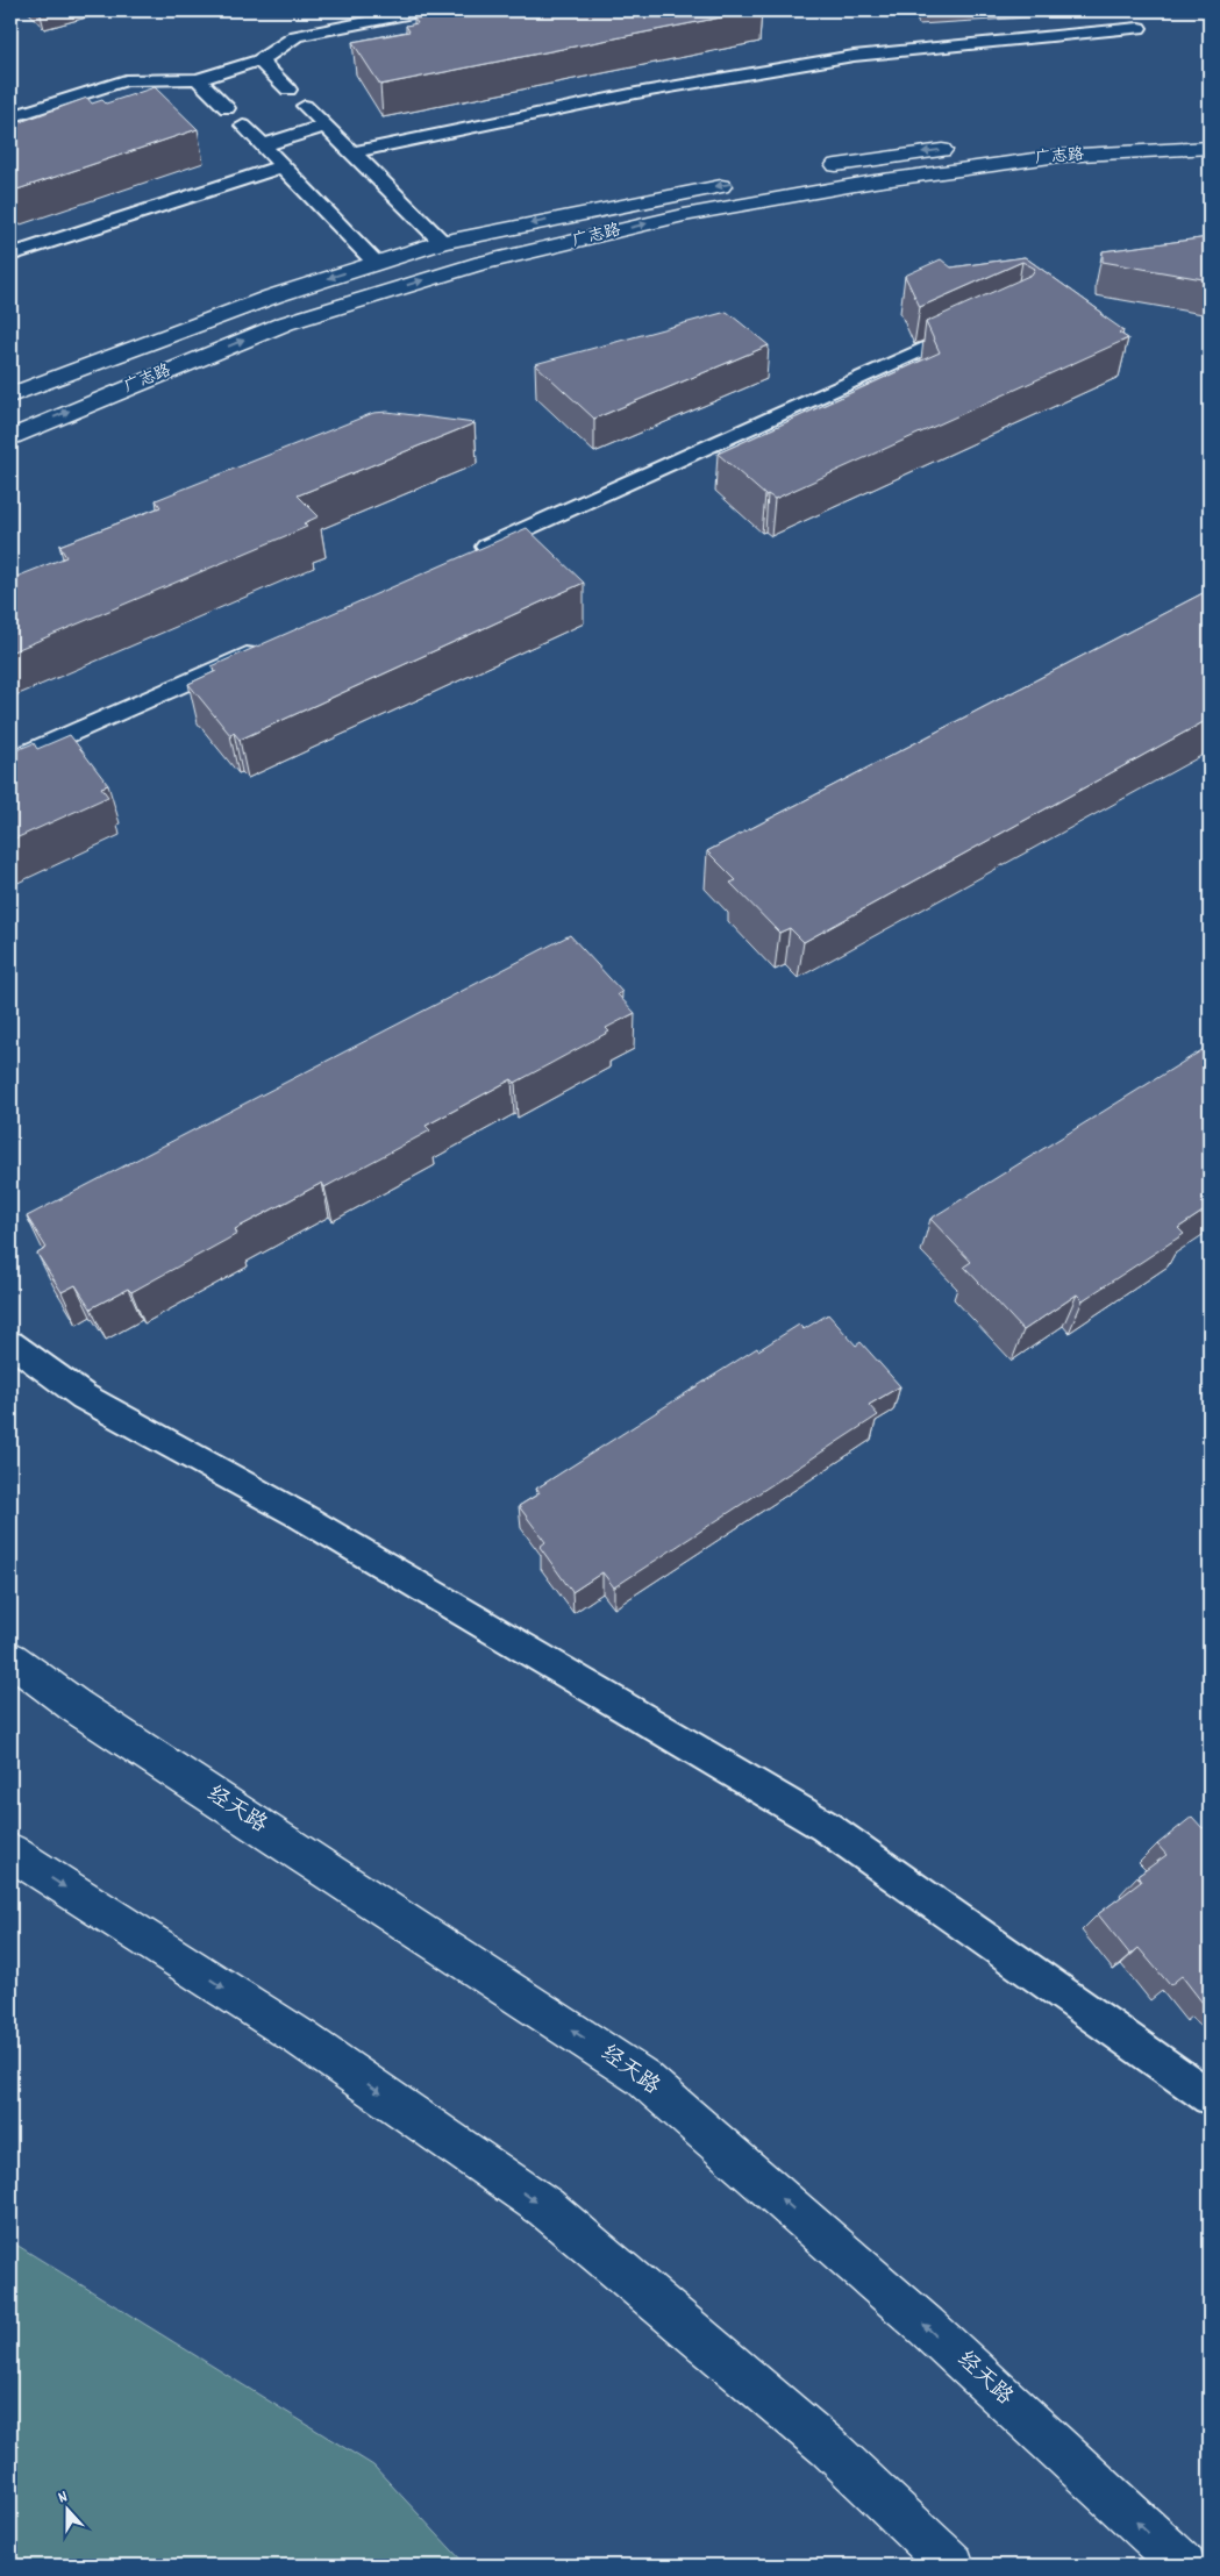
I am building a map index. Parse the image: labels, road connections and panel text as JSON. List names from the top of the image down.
{
  "streets": {
    "street": ["广志路", "经天路"]
  },
  "north": "top"
}
